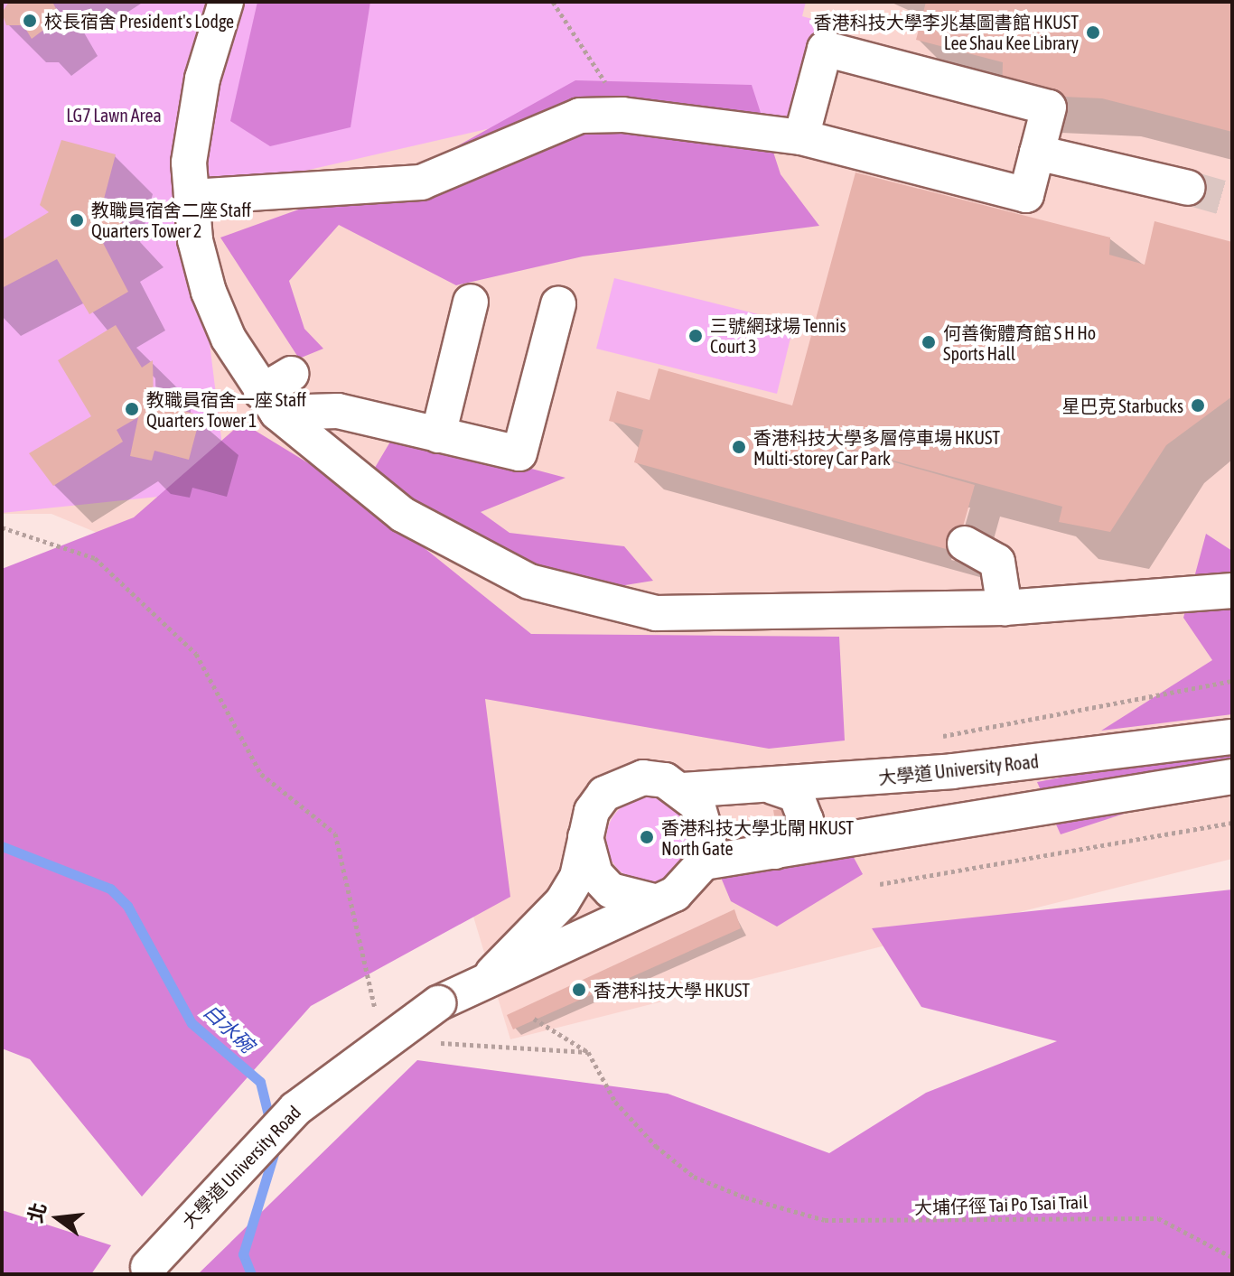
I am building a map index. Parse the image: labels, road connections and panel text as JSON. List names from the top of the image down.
{
  "streets": {
    "street": ["大學道 University Road"],
    "path": ["大埔仔徑 Tai Po Tsai Trail"]
  },
  "water": ["白水碗"],
  "parks": ["LG7 Lawn Area"],
  "places": [
    "校長宿舍 President's Lodge",
    "香港科技大學李兆基圖書館 HKUST Lee Shau Kee Library",
    "教職員宿舍二座 Staff Quarters Tower 2",
    "三號網球場 Tennis Court 3",
    "何善衡體育館 S H Ho Sports Hall",
    "星巴克 Starbucks",
    "教職員宿舍一座 Staff Quarters Tower 1",
    "香港科技大學多層停車場 HKUST Multi-storey Car Park",
    "香港科技大學北閘 HKUST North Gate",
    "香港科技大學 HKUST"
  ],
  "north": "left"
}
